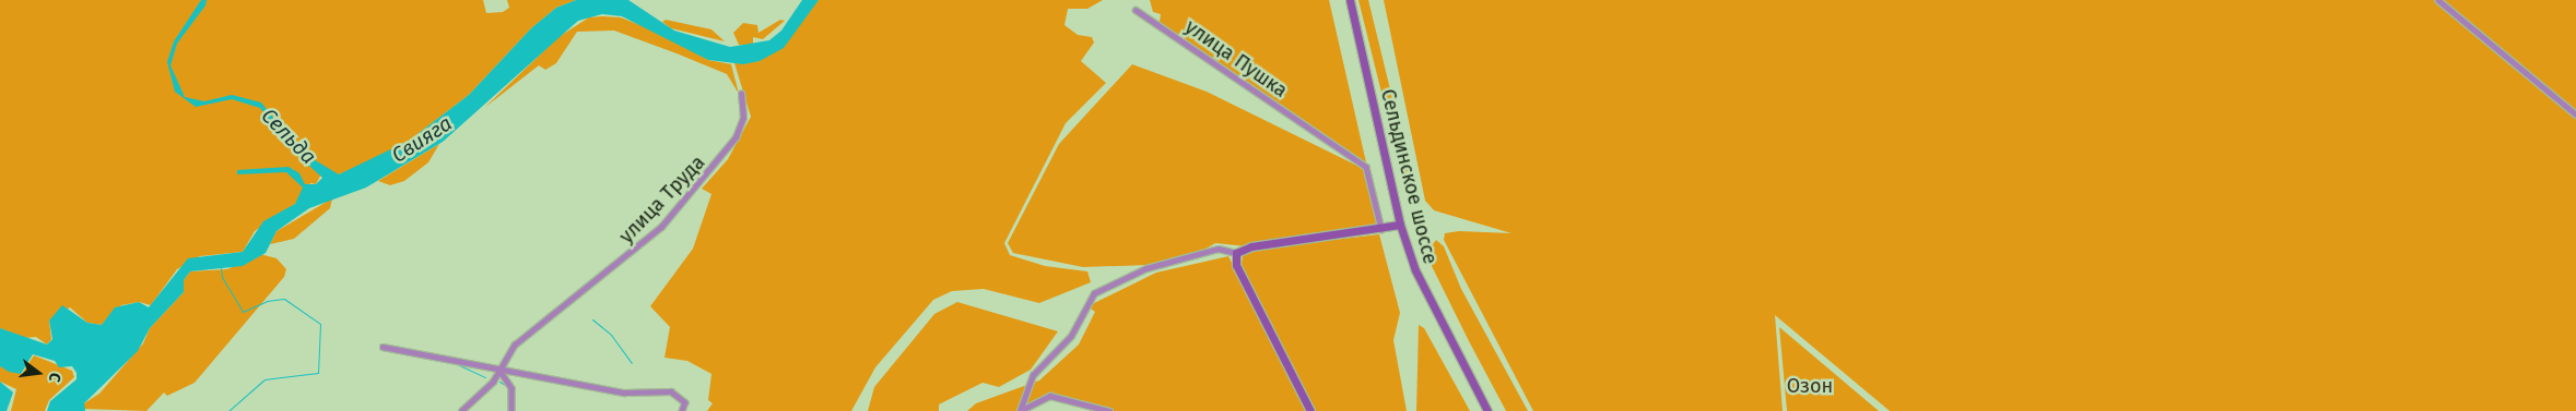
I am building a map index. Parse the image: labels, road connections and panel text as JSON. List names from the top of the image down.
{
  "streets": {
    "main road": ["Сельдинское шоссе"],
    "street": ["улица Пушка", "улица Труда"]
  },
  "water": ["Сельда", "Свияга"],
  "parks": ["Озон"],
  "north": "right"
}
